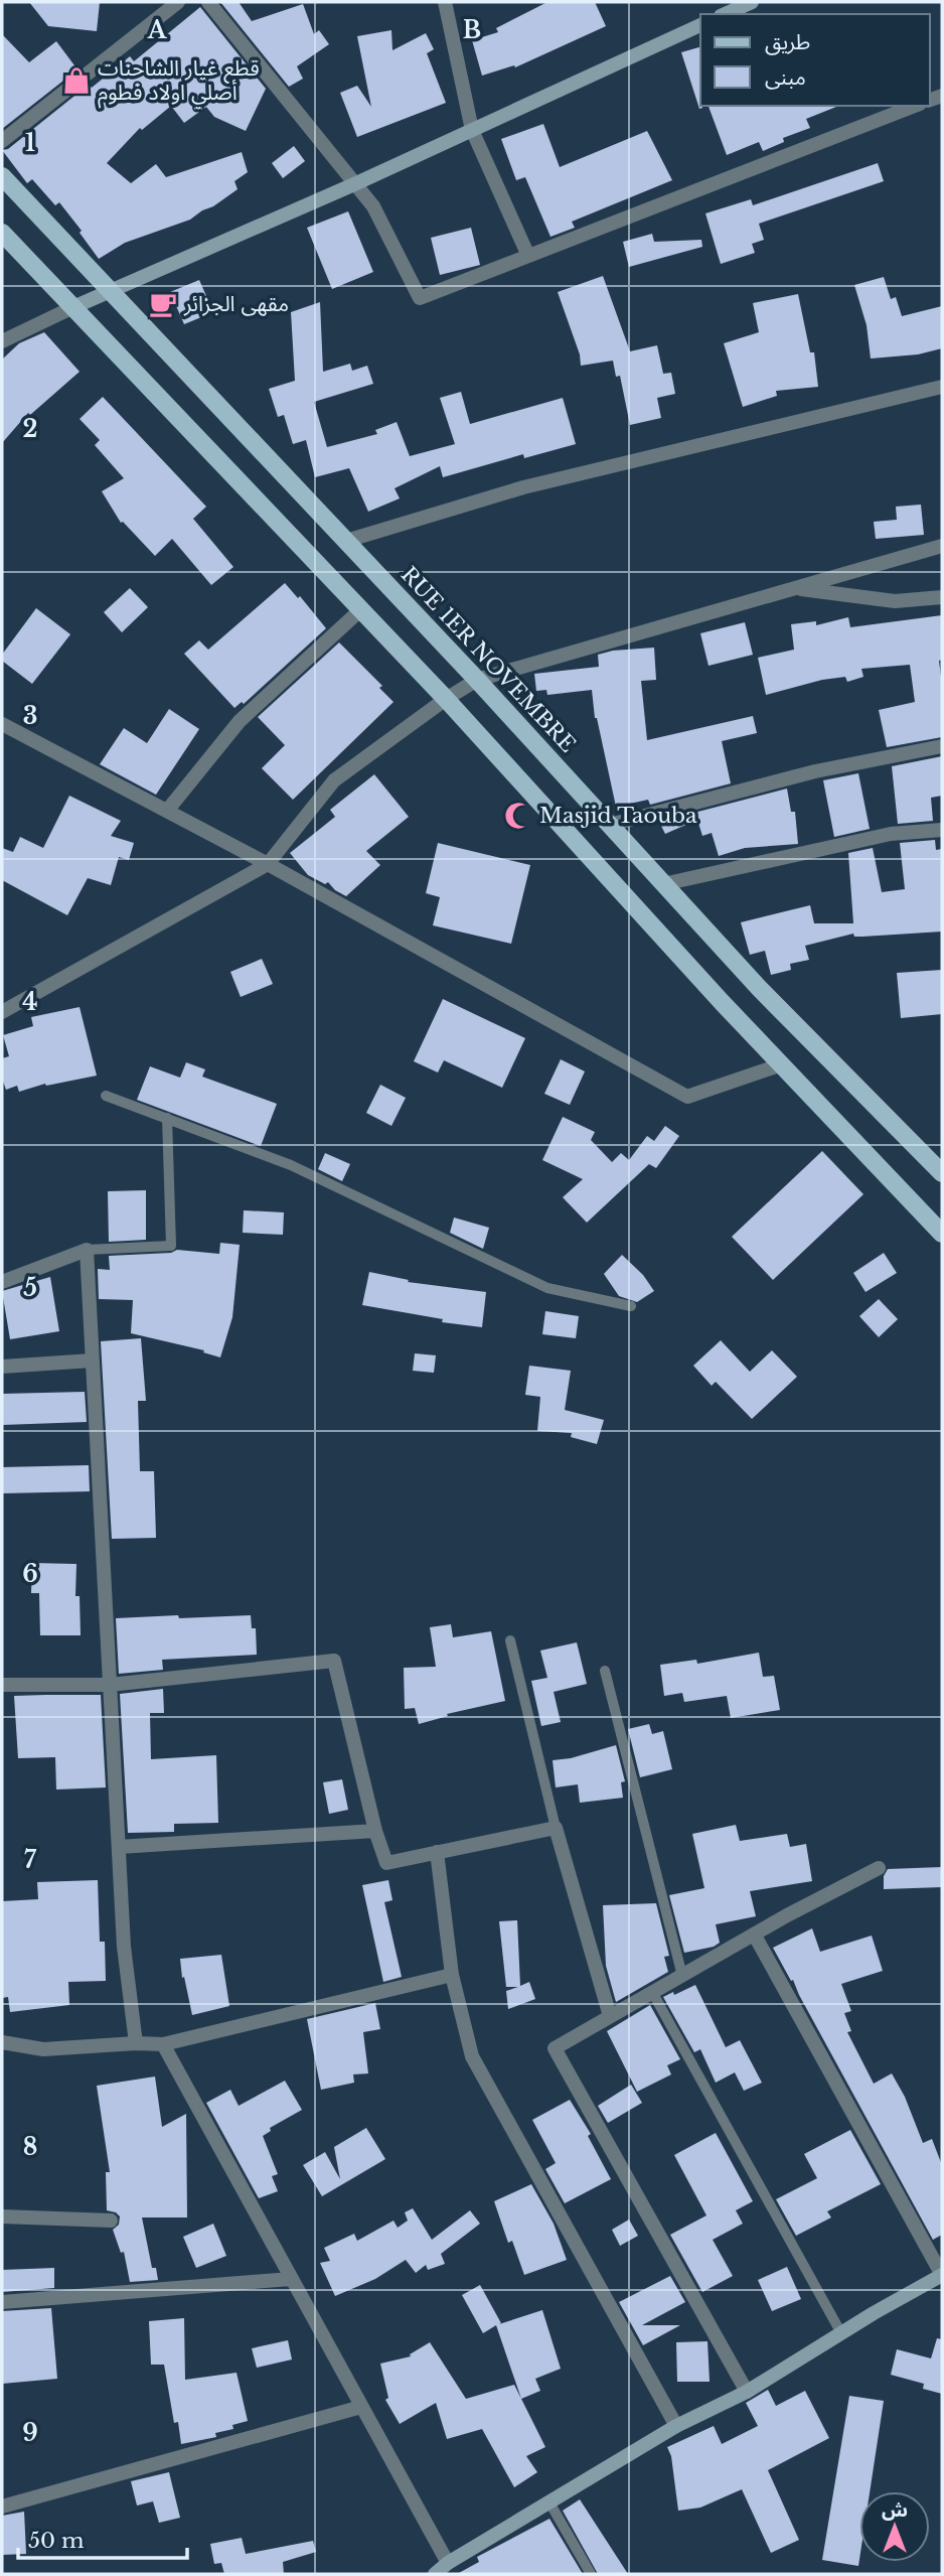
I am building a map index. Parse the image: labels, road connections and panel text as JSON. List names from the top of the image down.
{
  "streets": {
    "main road": ["RUE 1ER NOVEMBRE"]
  },
  "places": {
    "shop": ["قطع غيار الشاحنات أصلي اولاد فطوم"],
    "cafe": ["مقهى الجزائر"],
    "mosque": ["Masjid Taouba"]
  },
  "legend": ["طريق", "مبنى"],
  "scale_bar": "50 m",
  "north": "top",
  "grid": {
    "columns": ["A", "B"],
    "rows": [
      "1",
      "2",
      "3",
      "4",
      "5",
      "6",
      "7",
      "8",
      "9"
    ]
  }
}
